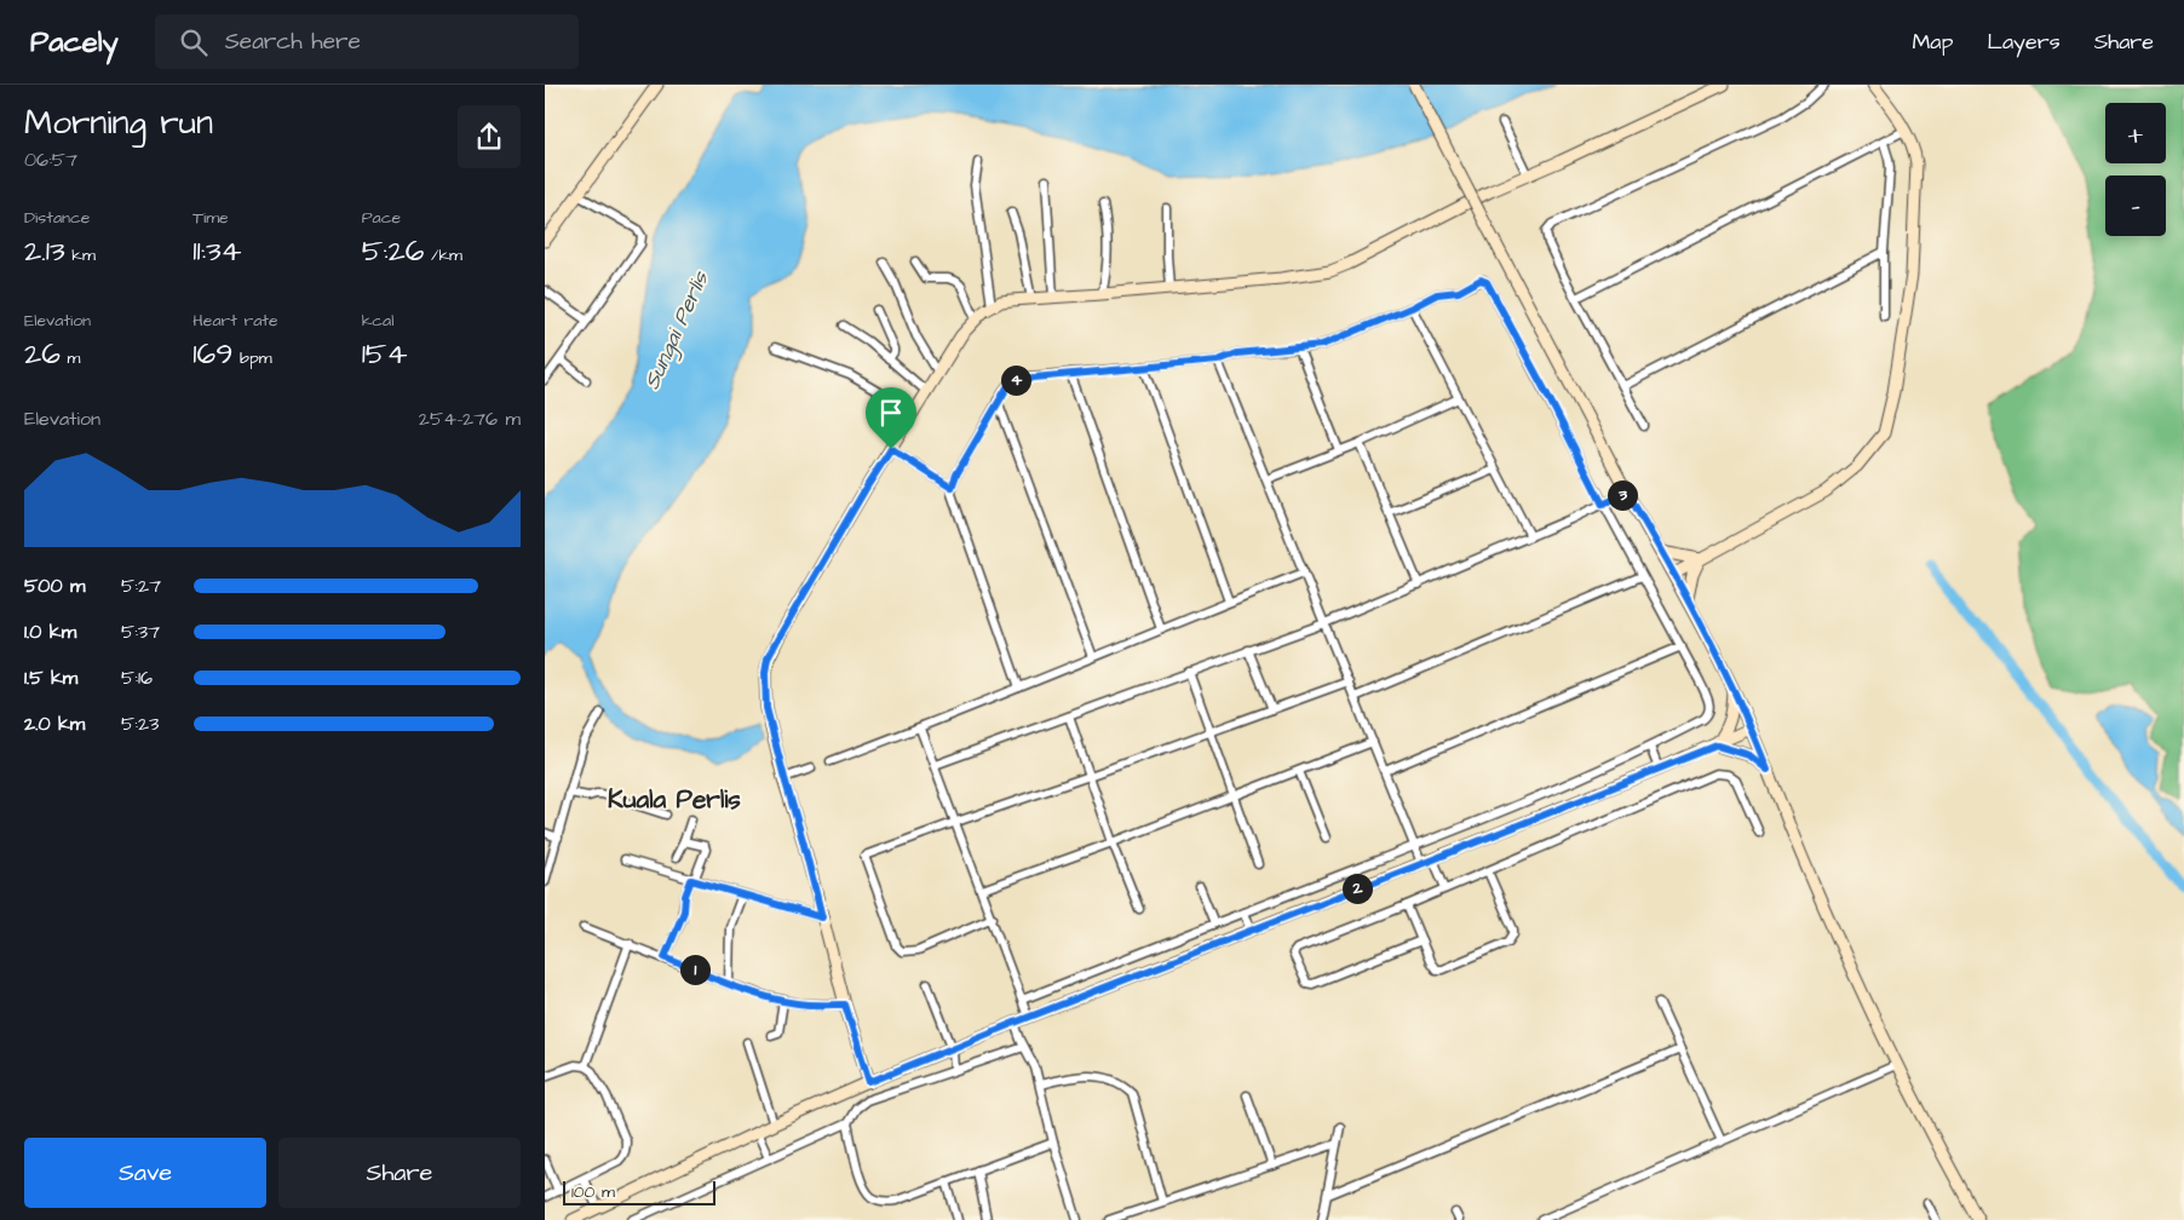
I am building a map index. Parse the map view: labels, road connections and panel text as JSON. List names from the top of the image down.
{
  "districts": ["Kuala Perlis"],
  "water": ["Sungai Perlis"],
  "scale_bar": "100 m",
  "page": {
    "header": "Pacely",
    "search": "Search here",
    "nav": ["Map", "Layers", "Share"],
    "heading": ["Morning run", "06:57"],
    "map_buttons": ["+", "−"],
    "stats": [
      ["Distance", "2.13 km"],
      ["Time", "11:34"],
      ["Pace", "5:26 /km"],
      ["Elevation", "26 m"],
      ["Heart rate", "169 bpm"],
      ["kcal", "154"]
    ],
    "pins": [
      "4",
      "3",
      "2",
      "1"
    ],
    "chart": ["Elevation", "254–276 m"],
    "list": [
      {
        "name": "500 m",
        "note": "5:27"
      },
      {
        "name": "1.0 km",
        "note": "5:37"
      },
      {
        "name": "1.5 km",
        "note": "5:16"
      },
      {
        "name": "2.0 km",
        "note": "5:23"
      }
    ],
    "buttons": ["Save", "Share"],
    "scale": "100 m"
  }
}
